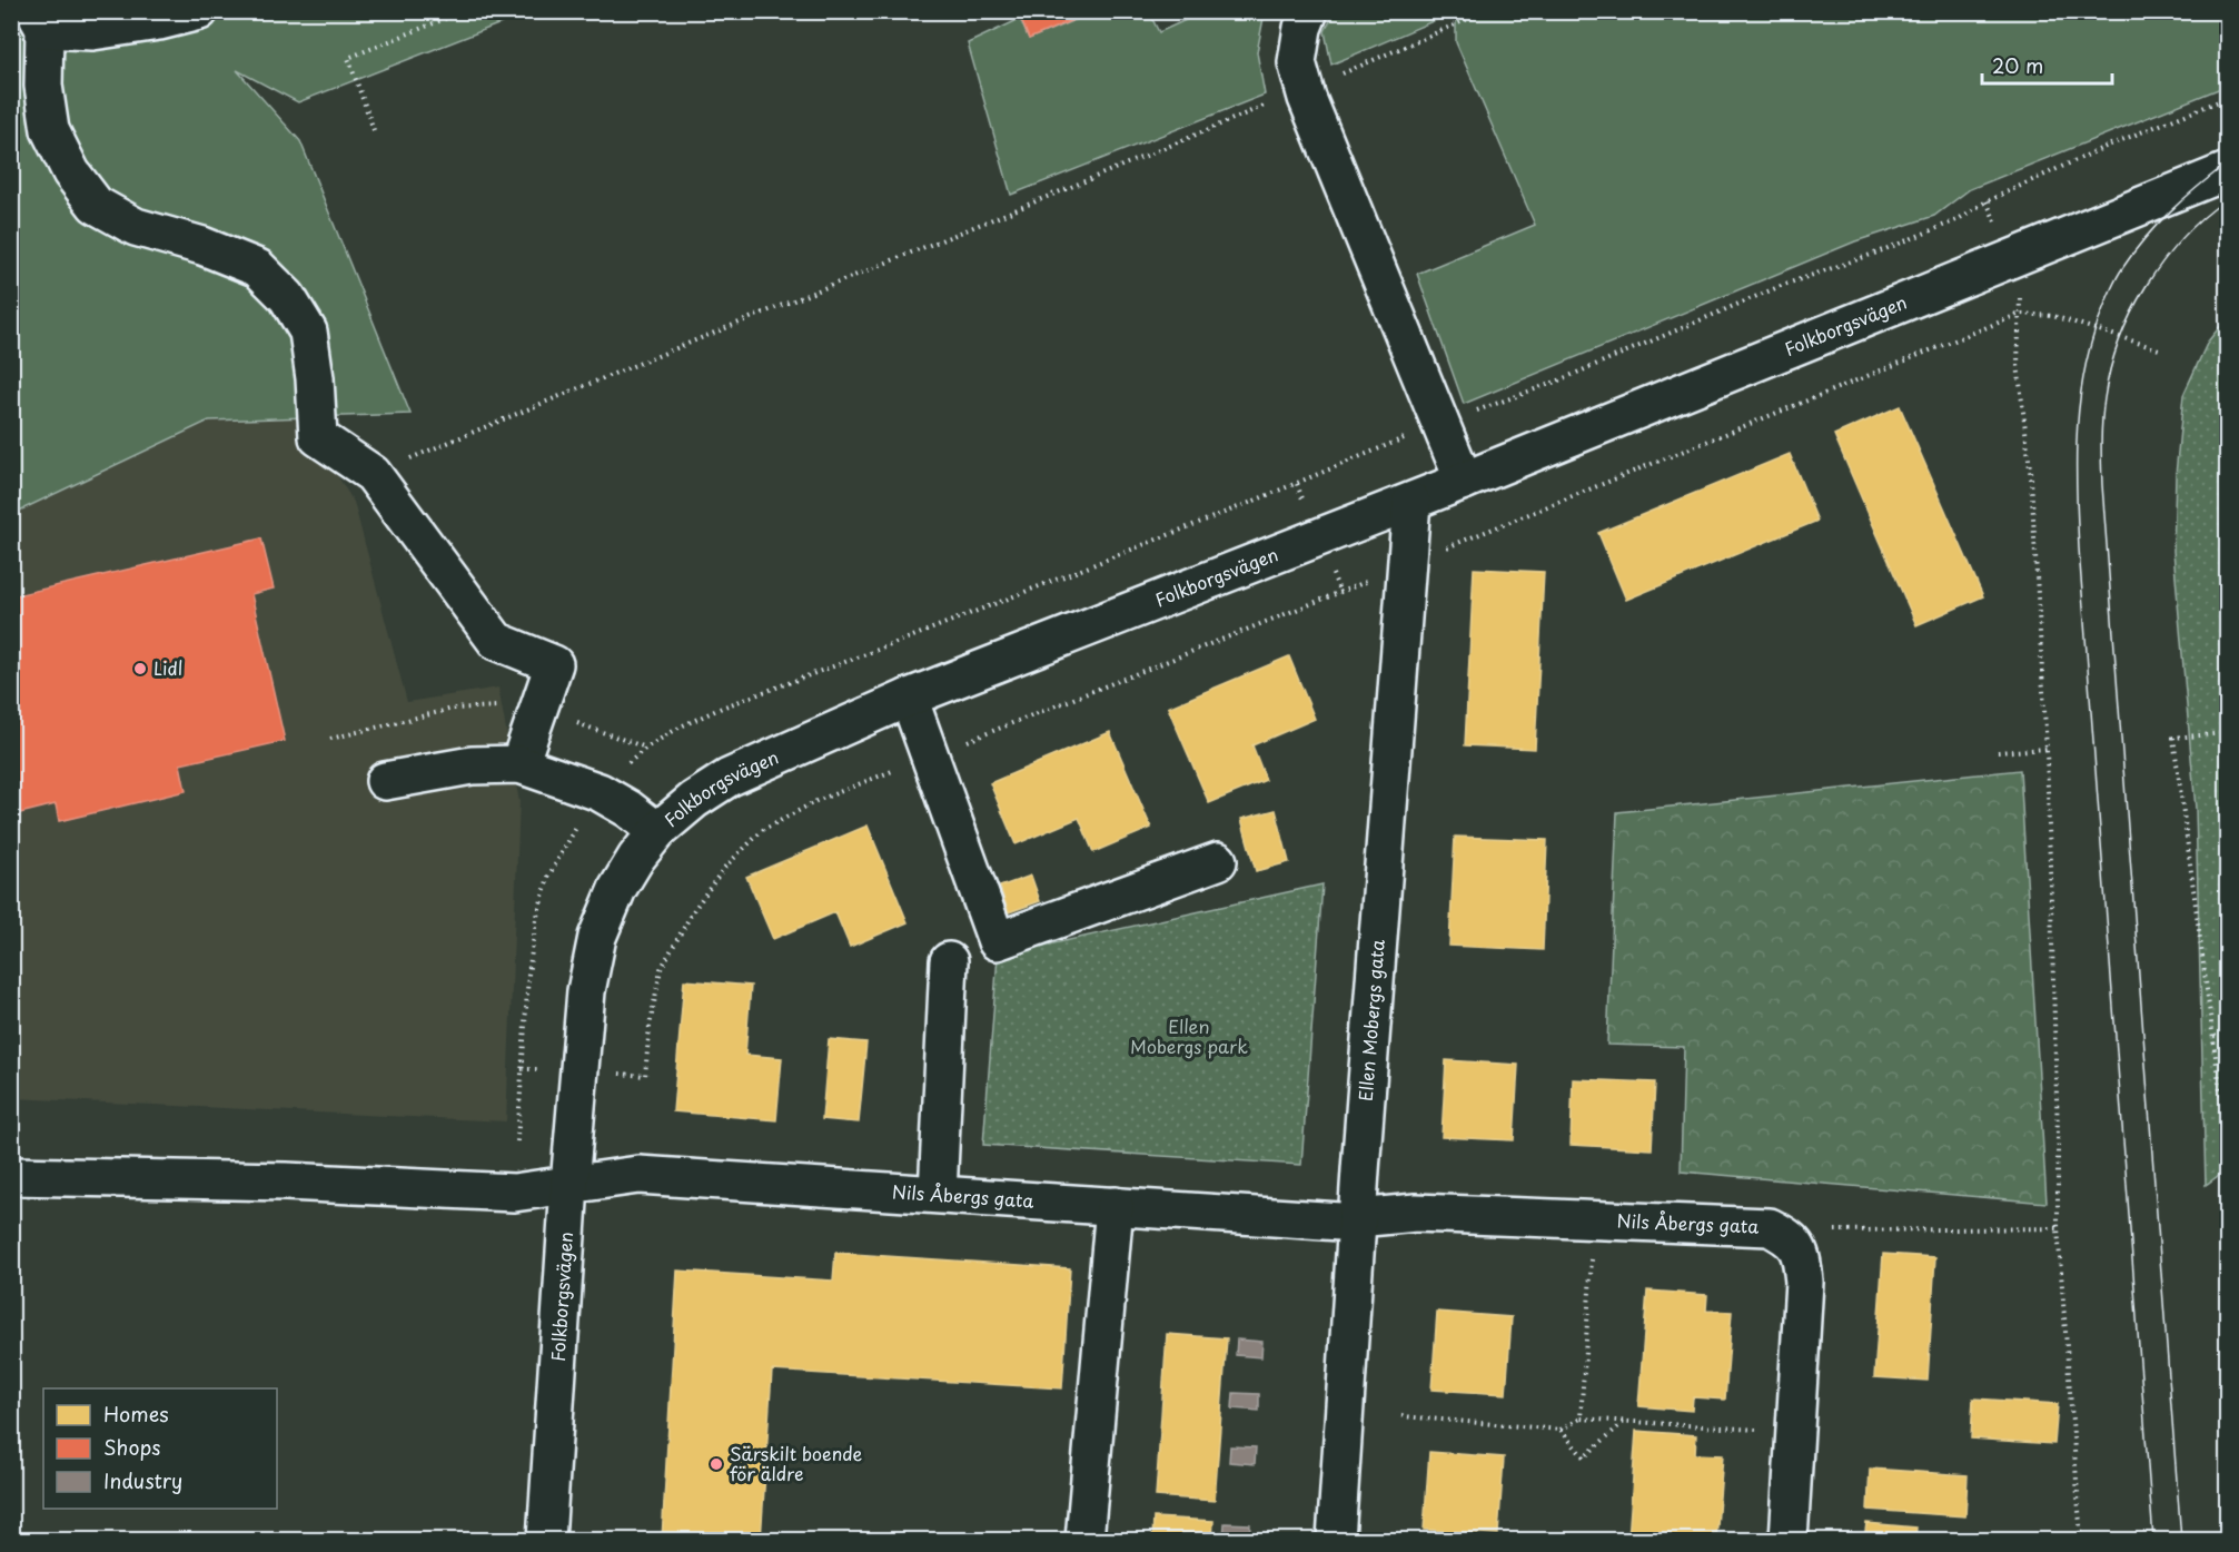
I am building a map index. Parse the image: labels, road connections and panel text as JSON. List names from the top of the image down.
{
  "streets": {
    "street": ["Folkborgsvägen", "Ellen Mobergs gata", "Nils Åbergs gata"]
  },
  "crossings": [
    ["Folkborgsvägen", "Ellen Mobergs gata"],
    ["Folkborgsvägen", "Nils Åbergs gata"],
    ["Ellen Mobergs gata", "Nils Åbergs gata"]
  ],
  "parks": ["Ellen Mobergs park"],
  "places": ["Lidl", "Särskilt boende för äldre"],
  "legend": ["Homes", "Shops", "Industry"],
  "scale_bar": "20 m"
}
